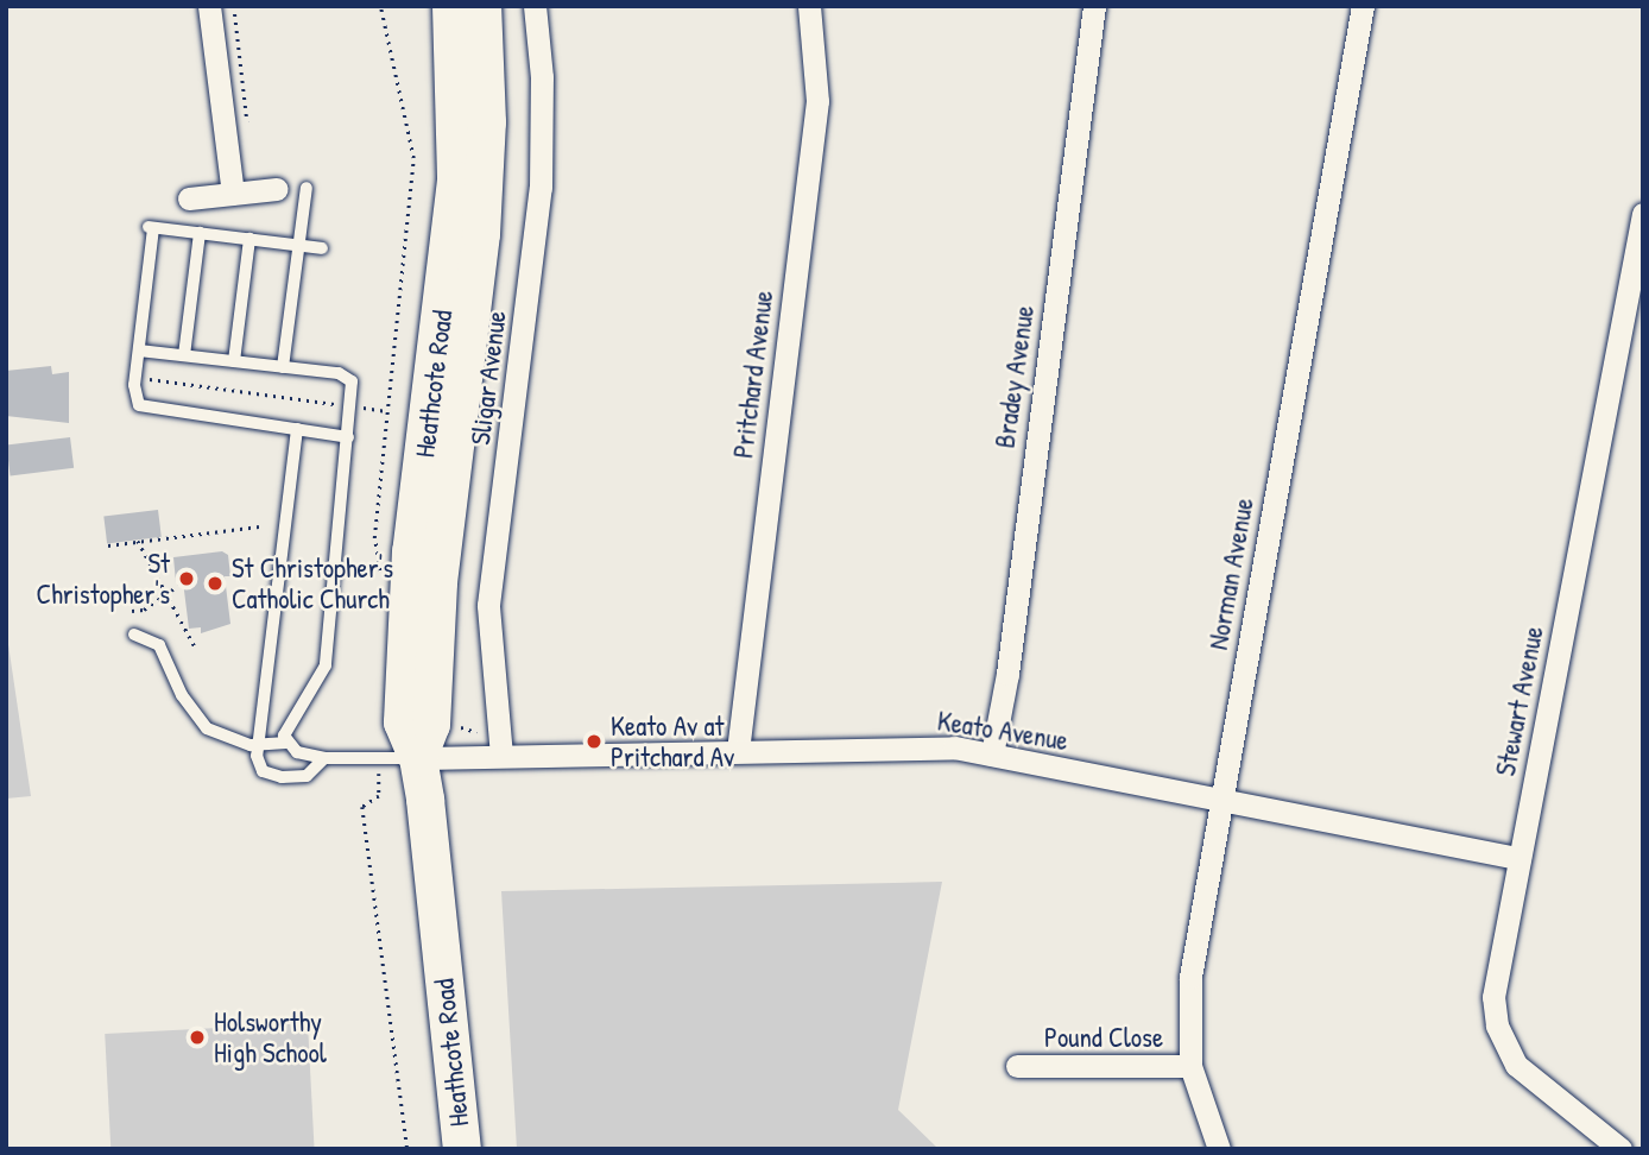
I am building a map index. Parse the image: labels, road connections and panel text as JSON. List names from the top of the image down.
{
  "streets": {
    "main road": ["Heathcote Road"],
    "street": [
      "Pritchard Avenue",
      "Bradey Avenue",
      "Sligar Avenue",
      "Norman Avenue",
      "Stewart Avenue",
      "Keato Avenue",
      "Pound Close"
    ]
  },
  "crossings": [
    ["Pritchard Avenue", "Keato Avenue"],
    ["Bradey Avenue", "Keato Avenue"],
    ["Sligar Avenue", "Keato Avenue"],
    ["Heathcote Road", "Keato Avenue"],
    ["Norman Avenue", "Keato Avenue"],
    ["Norman Avenue", "Pound Close"],
    ["Stewart Avenue", "Keato Avenue"]
  ],
  "places": [
    "St Christopher's",
    "St Christopher's Catholic Church",
    "Keato Av at Pritchard Av",
    "Holsworthy High School"
  ]
}
